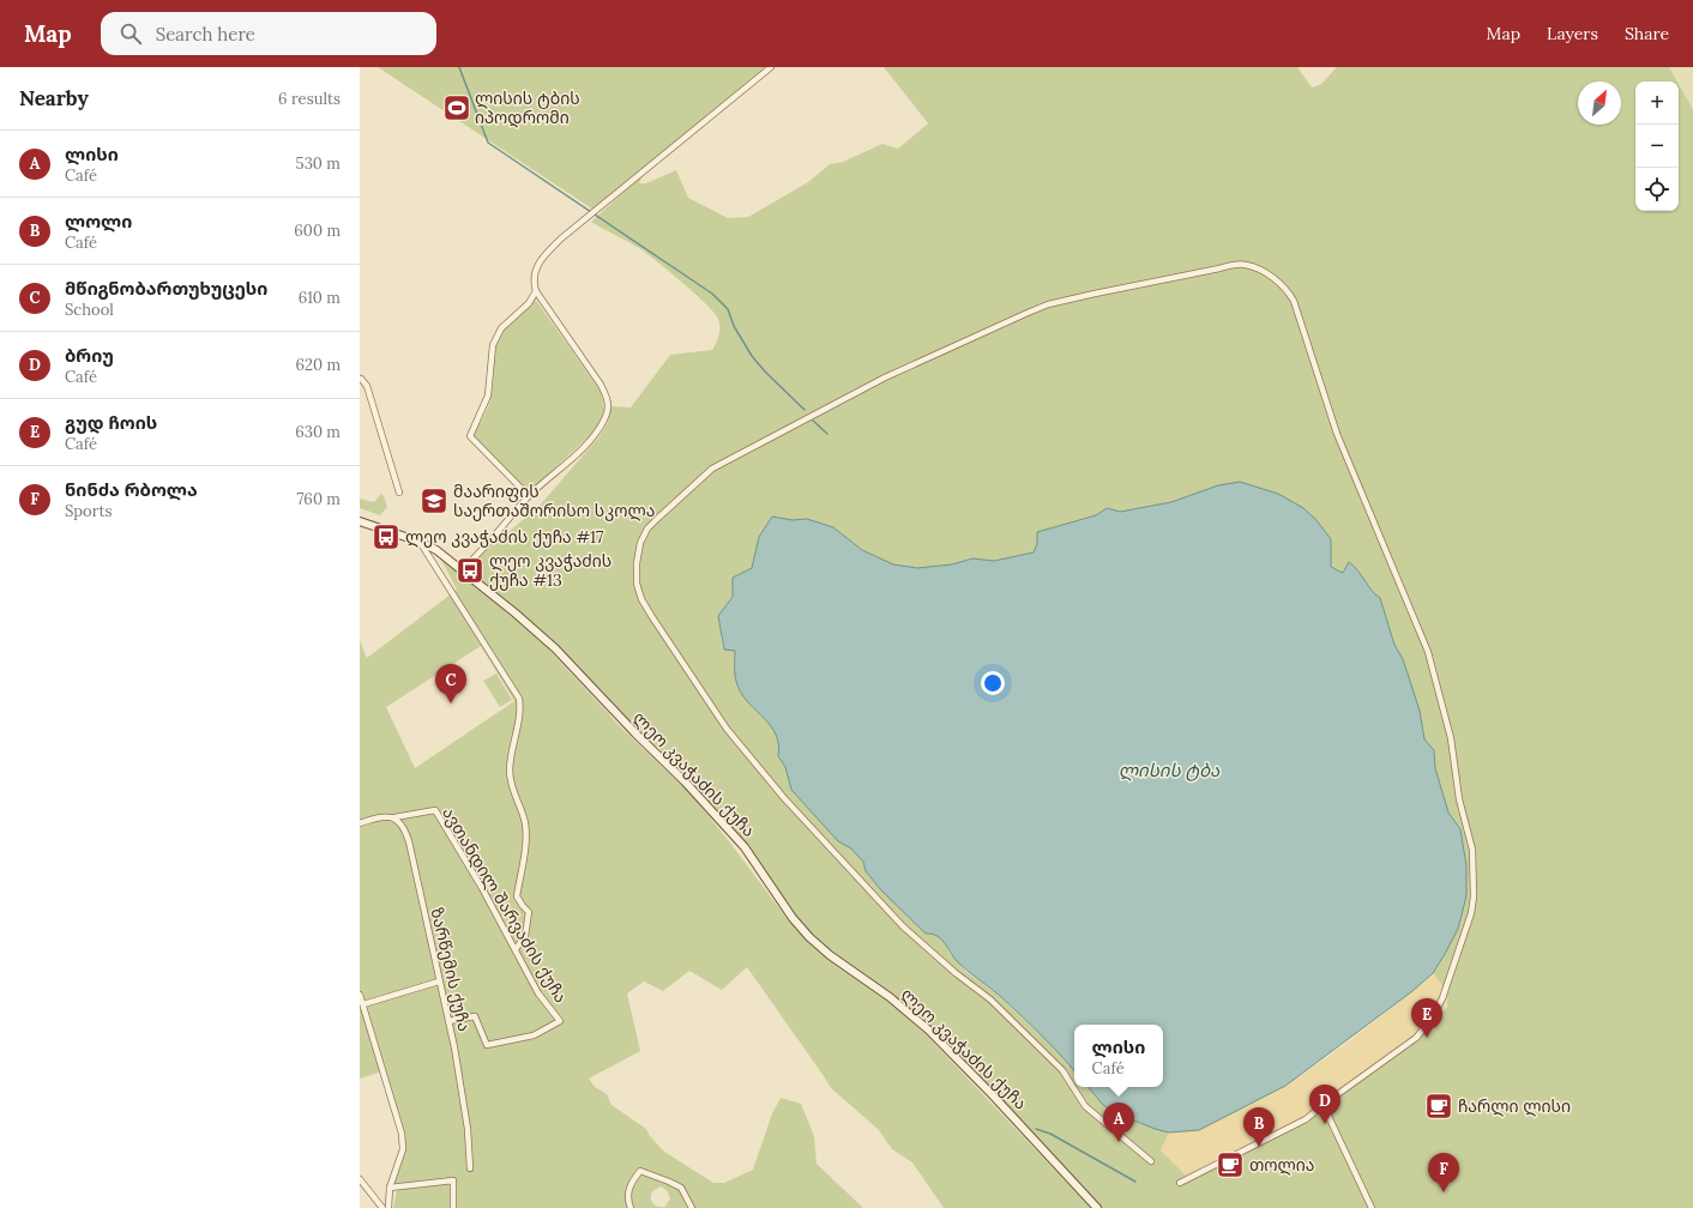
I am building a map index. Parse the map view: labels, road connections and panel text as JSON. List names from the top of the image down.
{
  "streets": {
    "main road": ["ლეო კვაჭაძის ქუჩა"],
    "street": ["ავთანდილ შარვაძის ქუჩა", "ზარწემის ქუჩა"]
  },
  "crossings": [
    ["ავთანდილ შარვაძის ქუჩა", "ზარწემის ქუჩა"]
  ],
  "water": ["ლისის ტბა"],
  "places": {
    "sports": ["ლისის ტბის იპოდრომი"],
    "school or university": ["მაარიფის საერთაშორისო სკოლა"],
    "bus stop": ["ლეო კვაჭაძის ქუჩა #17", "ლეო კვაჭაძის ქუჩა #13"],
    "cafe": ["ჩარლი ლისი", "თოლია"]
  },
  "north": "top right",
  "page": {
    "header": "Map",
    "search": "Search here",
    "nav": ["Map", "Layers", "Share"],
    "heading": ["Nearby", "6 results"],
    "map_buttons": ["+", "−"],
    "list": [
      {
        "mark": "A",
        "name": "ლისი",
        "note": "Café",
        "value": "530 m"
      },
      {
        "mark": "B",
        "name": "ლოლი",
        "note": "Café",
        "value": "600 m"
      },
      {
        "mark": "C",
        "name": "მწიგნობართუხუცესი",
        "note": "School",
        "value": "610 m"
      },
      {
        "mark": "D",
        "name": "ბრიუ",
        "note": "Café",
        "value": "620 m"
      },
      {
        "mark": "E",
        "name": "გუდ ჩოის",
        "note": "Café",
        "value": "630 m"
      },
      {
        "mark": "F",
        "name": "ნინძა რბოლა",
        "note": "Sports",
        "value": "760 m"
      }
    ],
    "pins": [
      "C",
      "E",
      "D",
      "A",
      "B",
      "F"
    ],
    "popup": ["ლისი", "Café"]
  }
}
